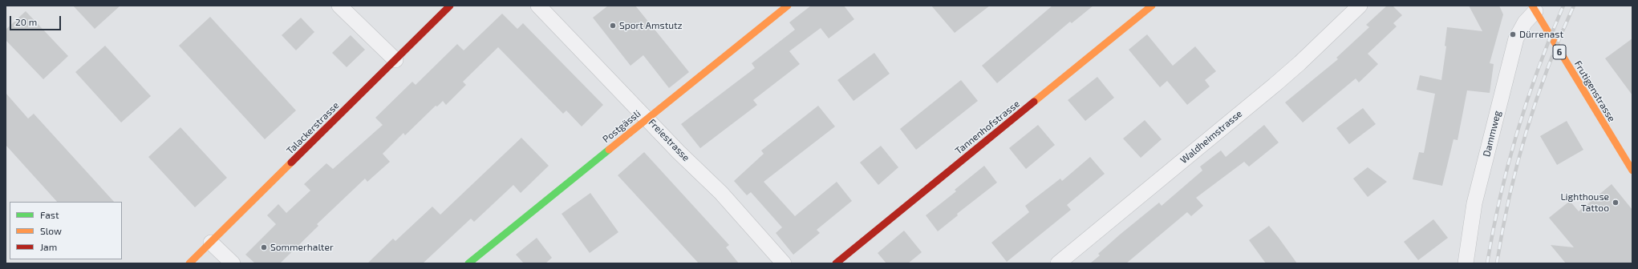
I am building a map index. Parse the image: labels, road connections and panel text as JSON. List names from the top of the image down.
{
  "streets": {
    "street": [
      "6",
      "Frutigenstrasse",
      "Postgässli",
      "Tannenhofstrasse",
      "Talackerstrasse",
      "Dammweg",
      "Waldheimstrasse",
      "Freiestrasse"
    ]
  },
  "crossings": [
    ["Frutigenstrasse", "Dammweg"],
    ["Postgässli", "Freiestrasse"]
  ],
  "places": [
    "Sport Amstutz",
    "Dürrenast",
    "Lighthouse Tattoo",
    "Sommerhalter"
  ],
  "legend": ["Fast", "Slow", "Jam"],
  "scale_bar": "20 m"
}
